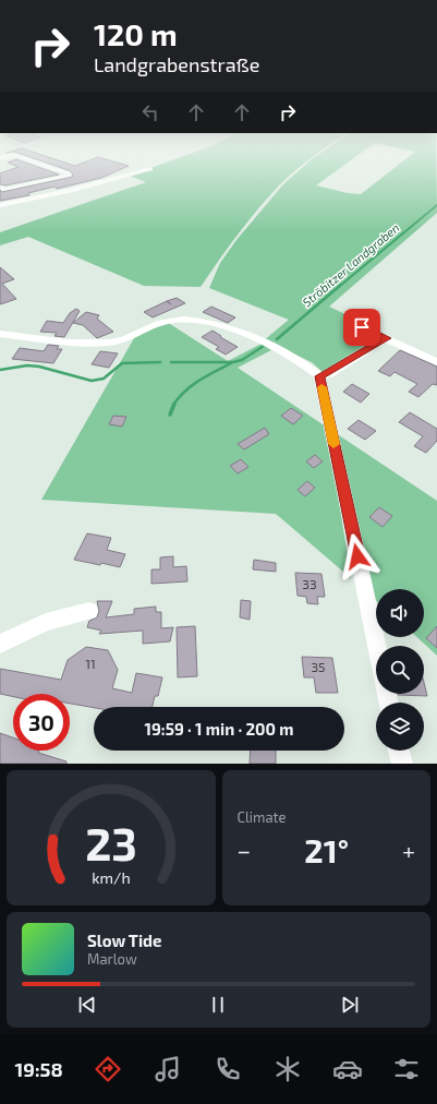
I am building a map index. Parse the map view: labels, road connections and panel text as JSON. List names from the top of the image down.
{
  "water": ["Ströbitzer Landgraben"],
  "house_numbers": ["33", "11", "35"],
  "page": {
    "turn": ["120 m", "Landgrabenstraße"],
    "limit": "30",
    "trip": "19:59 · 1 min · 200 m",
    "tile": "Climate",
    "heat": ["−", "21°", "+"],
    "song": ["Slow Tide", "Marlow"],
    "tabs": "19:58",
    "gauge": ["23", "km/h"]
  }
}
